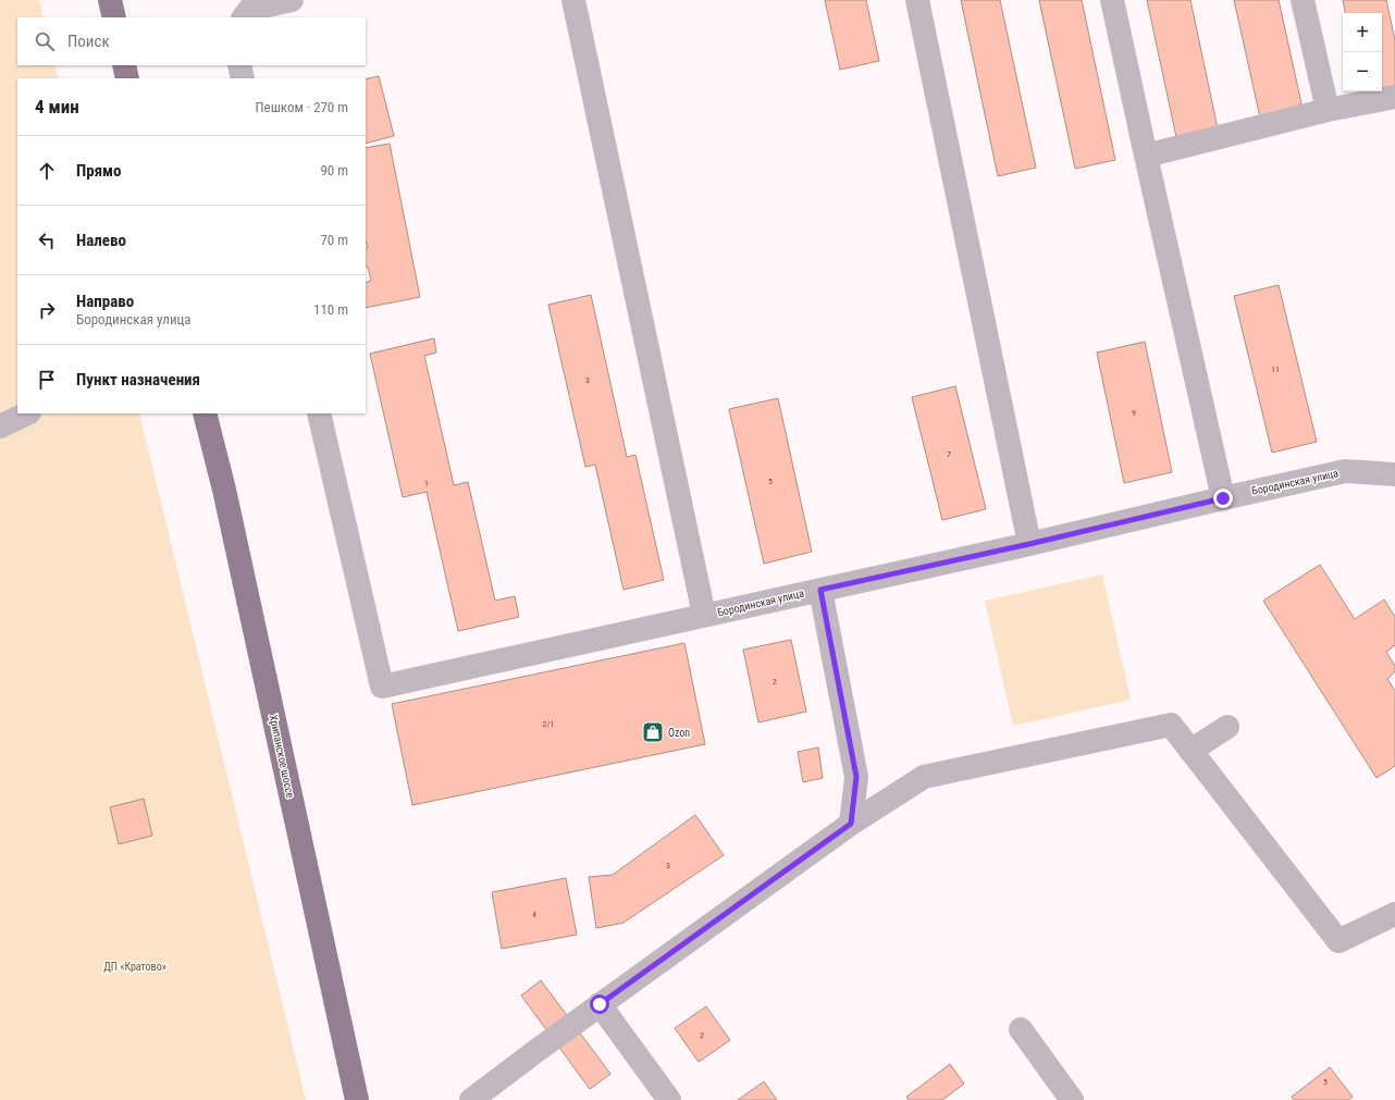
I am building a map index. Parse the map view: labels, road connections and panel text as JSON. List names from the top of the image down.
{
  "streets": {
    "main road": ["Хрипанское шоссе"],
    "street": ["Бородинская улица"]
  },
  "parks": ["ДП «Кратово»"],
  "places": {
    "shop": ["Ozon"]
  },
  "house_numbers": [
    "11",
    "3",
    "9",
    "7",
    "5",
    "1",
    "2",
    "2/1",
    "3",
    "4",
    "2",
    "5"
  ],
  "page": {
    "map_buttons": ["+", "−"],
    "search": "Поиск",
    "heading": ["4 мин", "Пешком · 270 m"],
    "list": [
      ["Прямо", "90 m"],
      ["Налево", "70 m"],
      ["Направо", "Бородинская улица", "110 m"],
      "Пункт назначения"
    ]
  }
}
